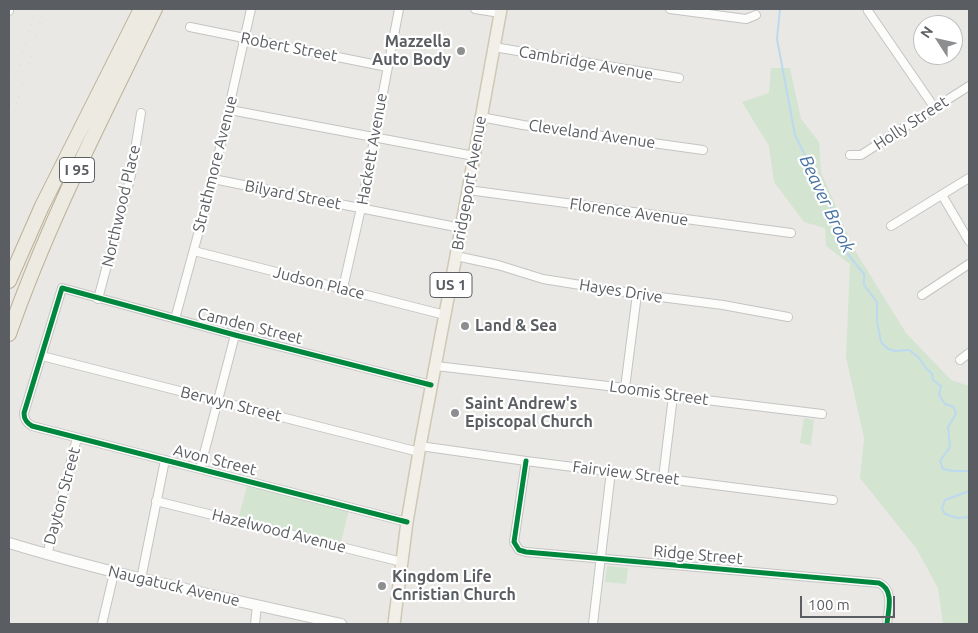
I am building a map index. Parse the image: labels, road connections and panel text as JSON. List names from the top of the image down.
{
  "streets": {
    "highway": ["I 95"],
    "main road": ["Bridgeport Avenue", "US 1", "Naugatuck Avenue"],
    "street": [
      "Robert Street",
      "Cambridge Avenue",
      "Holly Street",
      "Cleveland Avenue",
      "Hackett Avenue",
      "Strathmore Avenue",
      "Bilyard Street",
      "Northwood Place",
      "Florence Avenue",
      "Judson Place",
      "Hayes Drive",
      "Camden Street",
      "Loomis Street",
      "Berwyn Street",
      "Avon Street",
      "Fairview Street",
      "Dayton Street",
      "Hazelwood Avenue",
      "Ridge Street"
    ]
  },
  "crossings": [
    ["Robert Street", "Hackett Avenue"],
    ["Robert Street", "Strathmore Avenue"],
    ["Cambridge Avenue", "Bridgeport Avenue"],
    ["Cleveland Avenue", "Bridgeport Avenue"],
    ["Hackett Avenue", "Bilyard Street"],
    ["Hackett Avenue", "Judson Place"],
    ["Strathmore Avenue", "Bilyard Street"],
    ["Strathmore Avenue", "Judson Place"],
    ["Strathmore Avenue", "Camden Street"],
    ["Bridgeport Avenue", "Bilyard Street"],
    ["Bridgeport Avenue", "Florence Avenue"],
    ["Bridgeport Avenue", "Judson Place"],
    ["Bridgeport Avenue", "Hayes Drive"],
    ["Bridgeport Avenue", "Camden Street"],
    ["Bridgeport Avenue", "Loomis Street"],
    ["Bridgeport Avenue", "Berwyn Street"],
    ["Bridgeport Avenue", "Avon Street"],
    ["Bridgeport Avenue", "Fairview Street"],
    ["Bridgeport Avenue", "Hazelwood Avenue"],
    ["Northwood Place", "Camden Street"],
    ["Camden Street", "Berwyn Street"],
    ["Camden Street", "Avon Street"],
    ["Berwyn Street", "Avon Street"],
    ["Berwyn Street", "Fairview Street"],
    ["Avon Street", "Dayton Street"],
    ["Fairview Street", "Ridge Street"],
    ["Dayton Street", "Naugatuck Avenue"]
  ],
  "water": ["Beaver Brook"],
  "places": [
    "Mazzella Auto Body",
    "Land & Sea",
    "Saint Andrew's Episcopal Church",
    "Kingdom Life Cnristian Church"
  ],
  "scale_bar": "100 m",
  "north": "top left"
}
